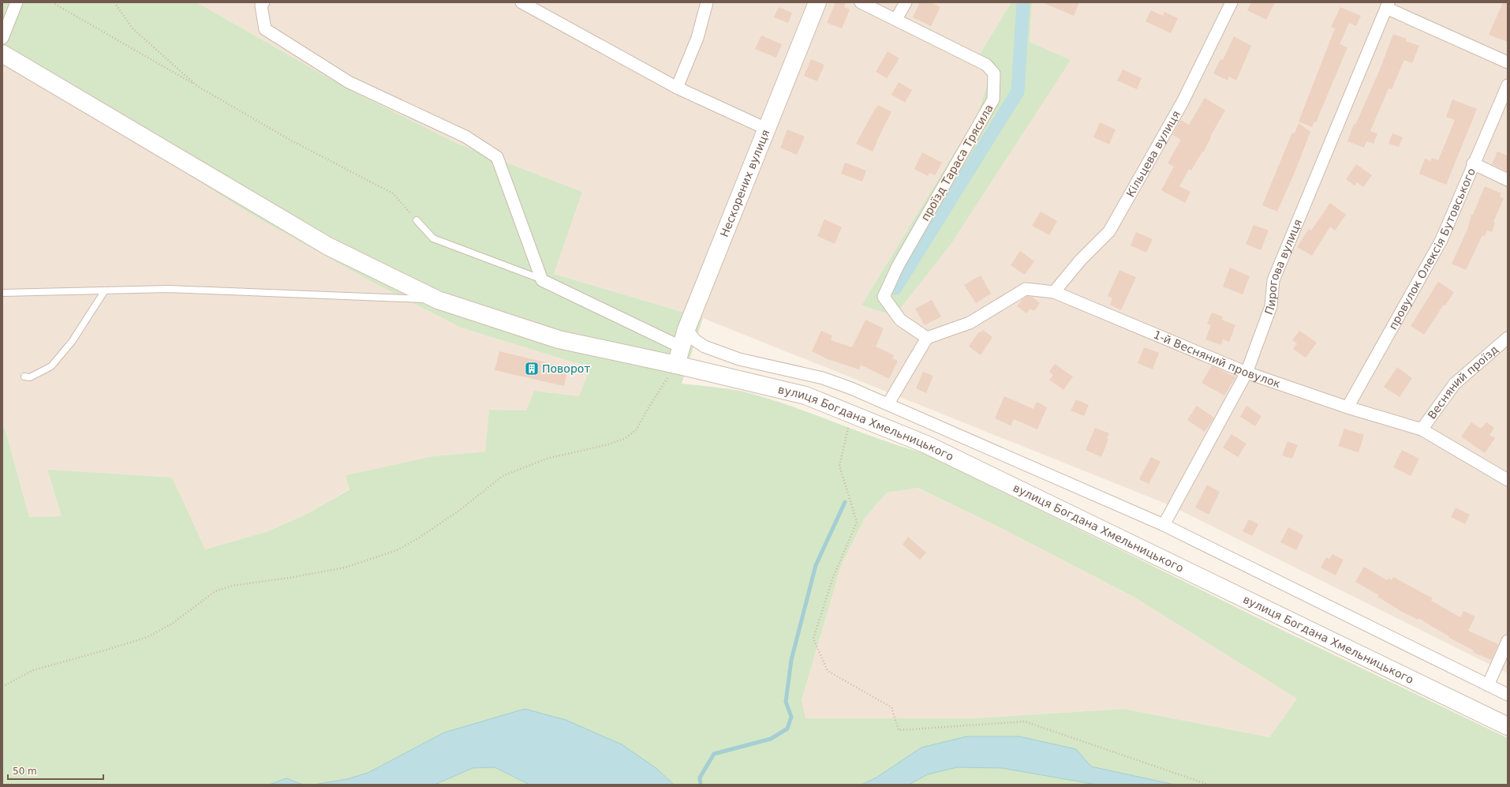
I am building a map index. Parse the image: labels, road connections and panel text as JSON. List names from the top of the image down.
{
  "streets": {
    "main road": ["Нескорених вулиця", "вулиця Богдана Хмельницького"],
    "street": [
      "Кільцева вулиця",
      "проїзд Тараса Трясила",
      "провулок Олексія Бутовського",
      "Пирогова вулиця",
      "1-й Весняний провулок",
      "Весняний проїзд"
    ]
  },
  "crossings": [
    ["Кільцева вулиця", "1-й Весняний провулок"],
    ["проїзд Тараса Трясила", "1-й Весняний провулок"],
    ["Нескорених вулиця", "вулиця Богдана Хмельницького"],
    ["провулок Олексія Бутовського", "1-й Весняний провулок"],
    ["Пирогова вулиця", "1-й Весняний провулок"],
    ["1-й Весняний провулок", "Весняний проїзд"]
  ],
  "places": {
    "building": ["Поворот"]
  },
  "scale_bar": "50 m"
}
